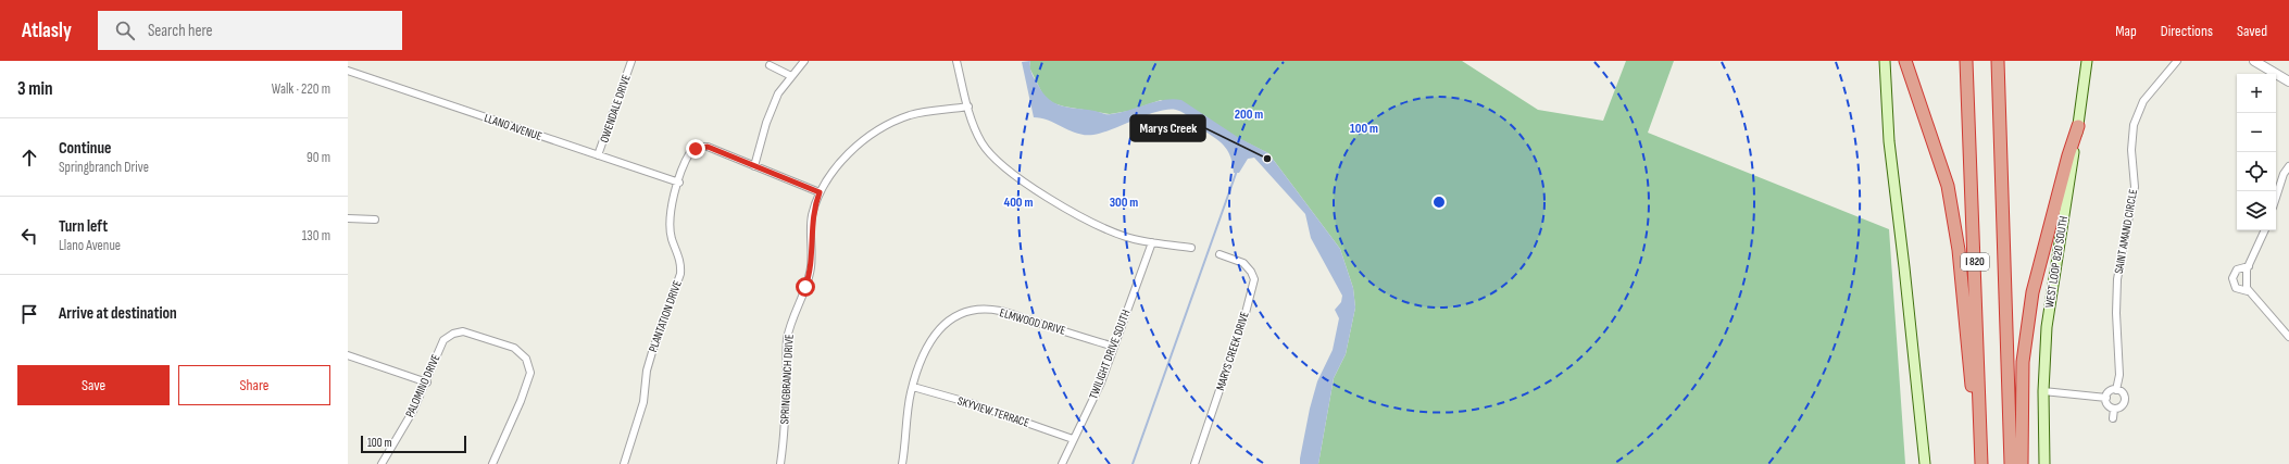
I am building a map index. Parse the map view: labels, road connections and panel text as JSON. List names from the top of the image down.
{
  "streets": {
    "highway": ["I 820"],
    "main road": ["WEST LOOP 820 SOUTH"],
    "street": [
      "OWENDALE DRIVE",
      "LLANO AVENUE",
      "SAINT AMAND CIRCLE",
      "PLANTATION DRIVE",
      "ELMWOOD DRIVE",
      "MARYS CREEK DRIVE",
      "TWILIGHT DRIVE SOUTH",
      "SPRINGBRANCH DRIVE",
      "PALOMINO DRIVE",
      "SKYVIEW TERRACE"
    ]
  },
  "crossings": [
    ["OWENDALE DRIVE", "LLANO AVENUE"],
    ["LLANO AVENUE", "PLANTATION DRIVE"],
    ["ELMWOOD DRIVE", "TWILIGHT DRIVE SOUTH"],
    ["ELMWOOD DRIVE", "SKYVIEW TERRACE"],
    ["TWILIGHT DRIVE SOUTH", "SKYVIEW TERRACE"]
  ],
  "places": ["Marys Creek"],
  "scale_bar": "100 m",
  "page": {
    "header": "Atlasly",
    "search": "Search here",
    "nav": ["Map", "Directions", "Saved"],
    "heading": ["3 min", "Walk · 220 m"],
    "map_buttons": ["+", "−"],
    "list": [
      ["Continue", "Springbranch Drive", "90 m"],
      ["Turn left", "Llano Avenue", "130 m"],
      "Arrive at destination"
    ],
    "buttons": ["Save", "Share"],
    "scale": "100 m"
  },
  "rings": [
    "200 m",
    "100 m",
    "300 m",
    "400 m"
  ]
}
